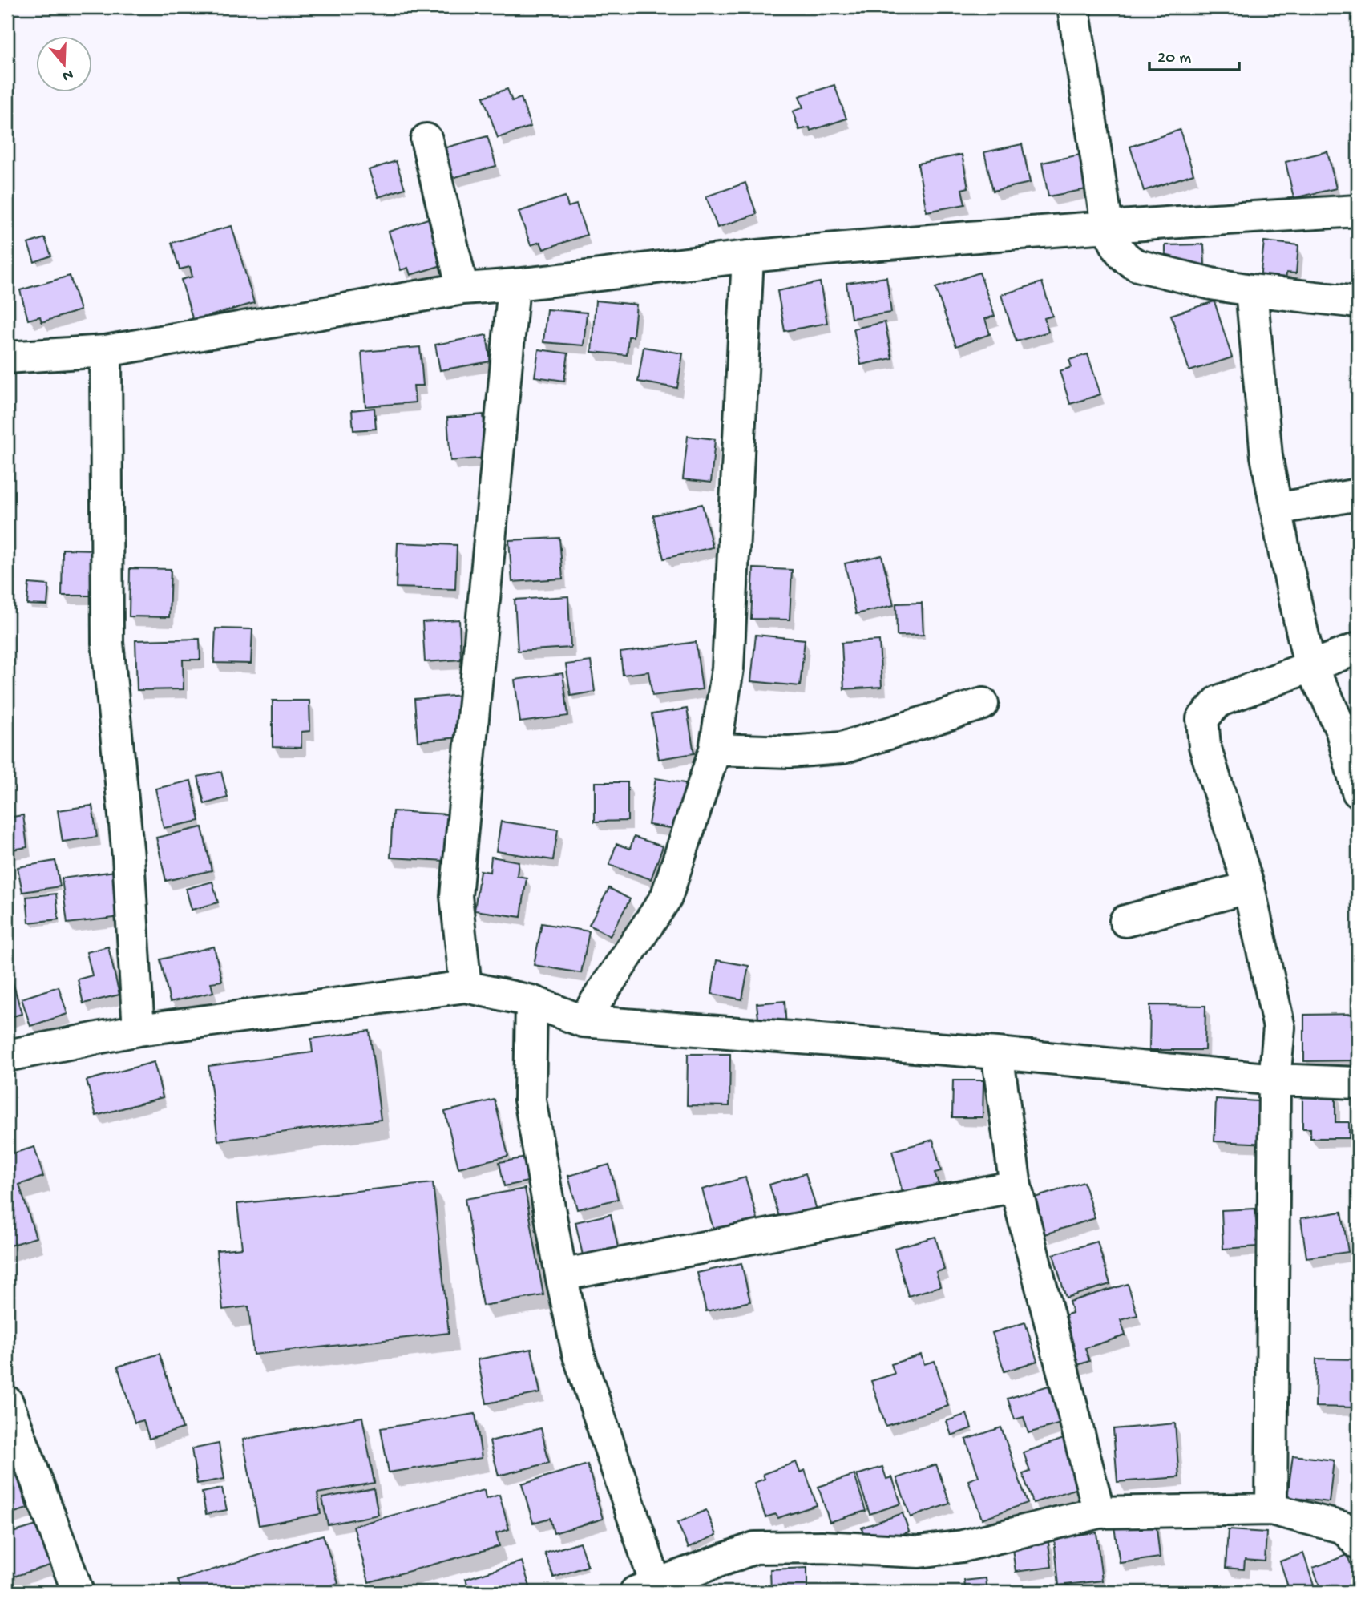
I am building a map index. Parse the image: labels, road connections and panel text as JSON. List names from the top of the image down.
{
  "scale_bar": "20 m",
  "north": "bottom"
}
